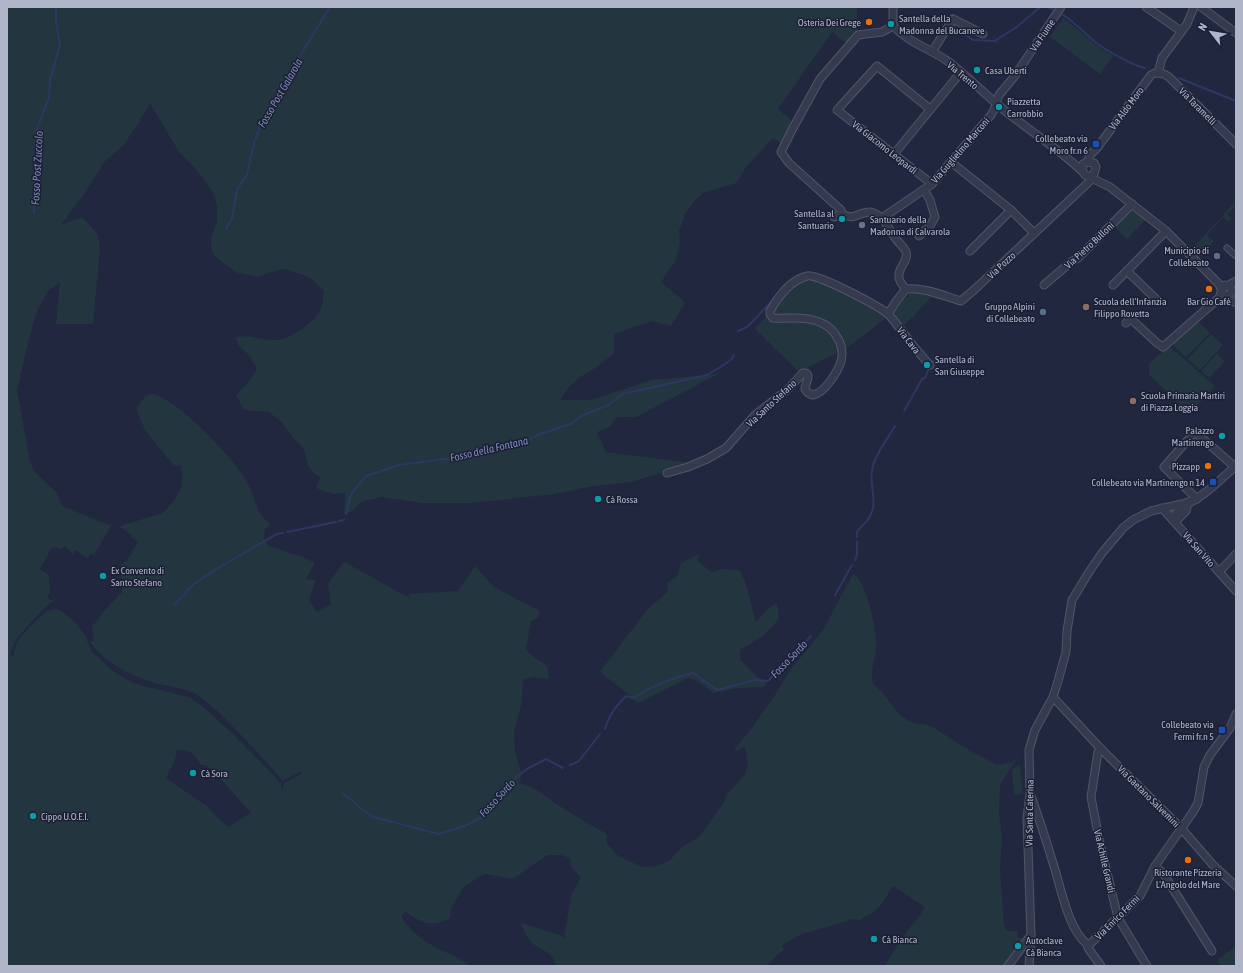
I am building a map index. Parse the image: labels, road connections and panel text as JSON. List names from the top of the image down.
{
  "streets": {
    "street": [
      "Via Fiume",
      "Via Trento",
      "Via Taramelli",
      "Via Aldo Moro",
      "Via Giacomo Leopardi",
      "Via Guglielmo Marconi",
      "Via Pietro Bulloni",
      "Via Pozzo",
      "Via Cava",
      "Via Santo Stefano",
      "Via San Vito",
      "Via Gaetano Salvemini",
      "Via Santa Caterina",
      "Via Achille Grandi",
      "Via Enrico Fermi"
    ]
  },
  "crossings": [
    ["Via Fiume", "Via Trento"],
    ["Via Fiume", "Via Guglielmo Marconi"],
    ["Via Trento", "Via Guglielmo Marconi"],
    ["Via Taramelli", "Via Aldo Moro"],
    ["Via Aldo Moro", "Via Pozzo"],
    ["Via Giacomo Leopardi", "Via Guglielmo Marconi"],
    ["Via Cava", "Via Santo Stefano"],
    ["Via San Vito", "Via Santa Caterina"],
    ["Via Gaetano Salvemini", "Via Santa Caterina"],
    ["Via Gaetano Salvemini", "Via Achille Grandi"],
    ["Via Gaetano Salvemini", "Via Enrico Fermi"],
    ["Via Achille Grandi", "Via Enrico Fermi"]
  ],
  "water": [
    "Fosso Post Galarola",
    "Fosso Post Zuccolo",
    "Fosso della Fontana",
    "Fosso Sordo"
  ],
  "places": {
    "other": [
      "Osteria Dei Grege",
      "Santella della Madonna del Bucaneve",
      "Casa Uberti",
      "Piazzetta Carrobbio",
      "Santella al Santuario",
      "Santuario della Madonna di Calvarola",
      "Municipio di Collebeato",
      "Bar Gio Cafè",
      "Scuola dell'Infanzia Filippo Rovetta",
      "Gruppo Alpini di Collebeato",
      "Santella di San Giuseppe",
      "Scuola Primaria Martiri di Piazza Loggia",
      "Palazzo Martinengo",
      "Pizzapp",
      "Cà Rossa",
      "Ex Convento di Santo Stefano",
      "Cà Sora",
      "Cippo U.O.E.I.",
      "Ristorante Pizzeria L'Angolo del Mare",
      "Cà Bianca",
      "Autoclave Cà Bianca"
    ],
    "transit": ["Collebeato via Moro fr.n 6", "Collebeato via Martinengo n 14", "Collebeato via Fermi fr.n 5"]
  },
  "north": "top left"
}
